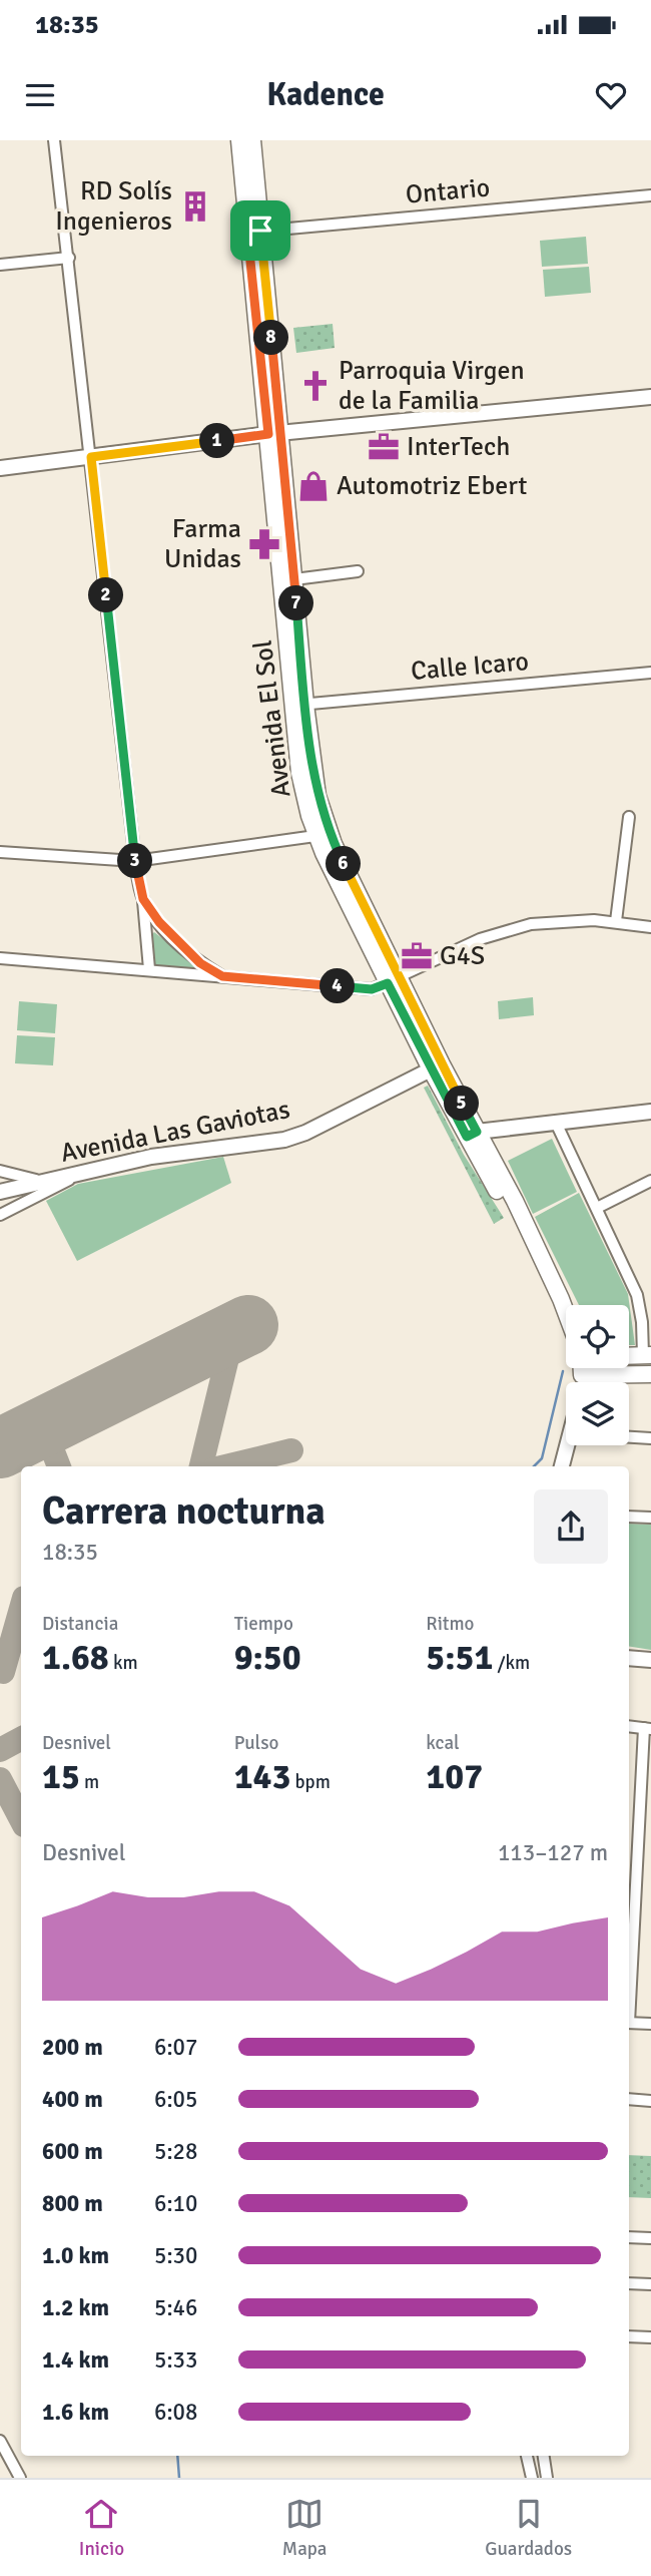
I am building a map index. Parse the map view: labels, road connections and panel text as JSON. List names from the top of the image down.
{
  "streets": {
    "main road": ["Avenida El Sol"],
    "street": ["Ontario", "Calle Icaro", "Avenida Las Gaviotas"]
  },
  "crossings": [
    ["Ontario", "Avenida El Sol"],
    ["Calle Icaro", "Avenida El Sol"],
    ["Avenida El Sol", "Avenida Las Gaviotas"]
  ],
  "places": {
    "building": ["RD Solís Ingenieros"],
    "church": ["Parroquia Virgen de la Familia"],
    "office": ["InterTech", "G4S"],
    "shop": ["Automotriz Ebert"],
    "pharmacy": ["Farma Unidas"]
  },
  "page": {
    "status": "18:35",
    "header": "Kadence",
    "pins": [
      "8",
      "1",
      "2",
      "7",
      "3",
      "6",
      "4",
      "5"
    ],
    "heading": ["Carrera nocturna", "18:35"],
    "stats": [
      ["Distancia", "1.68 km"],
      ["Tiempo", "9:50"],
      ["Ritmo", "5:51 /km"],
      ["Desnivel", "15 m"],
      ["Pulso", "143 bpm"],
      ["kcal", "107"]
    ],
    "chart": ["Desnivel", "113–127 m"],
    "list": [
      {
        "name": "200 m",
        "note": "6:07"
      },
      {
        "name": "400 m",
        "note": "6:05"
      },
      {
        "name": "600 m",
        "note": "5:28"
      },
      {
        "name": "800 m",
        "note": "6:10"
      },
      {
        "name": "1.0 km",
        "note": "5:30"
      },
      {
        "name": "1.2 km",
        "note": "5:46"
      },
      {
        "name": "1.4 km",
        "note": "5:33"
      },
      {
        "name": "1.6 km",
        "note": "6:08"
      }
    ],
    "tabs": ["Inicio", "Mapa", "Guardados"]
  }
}
